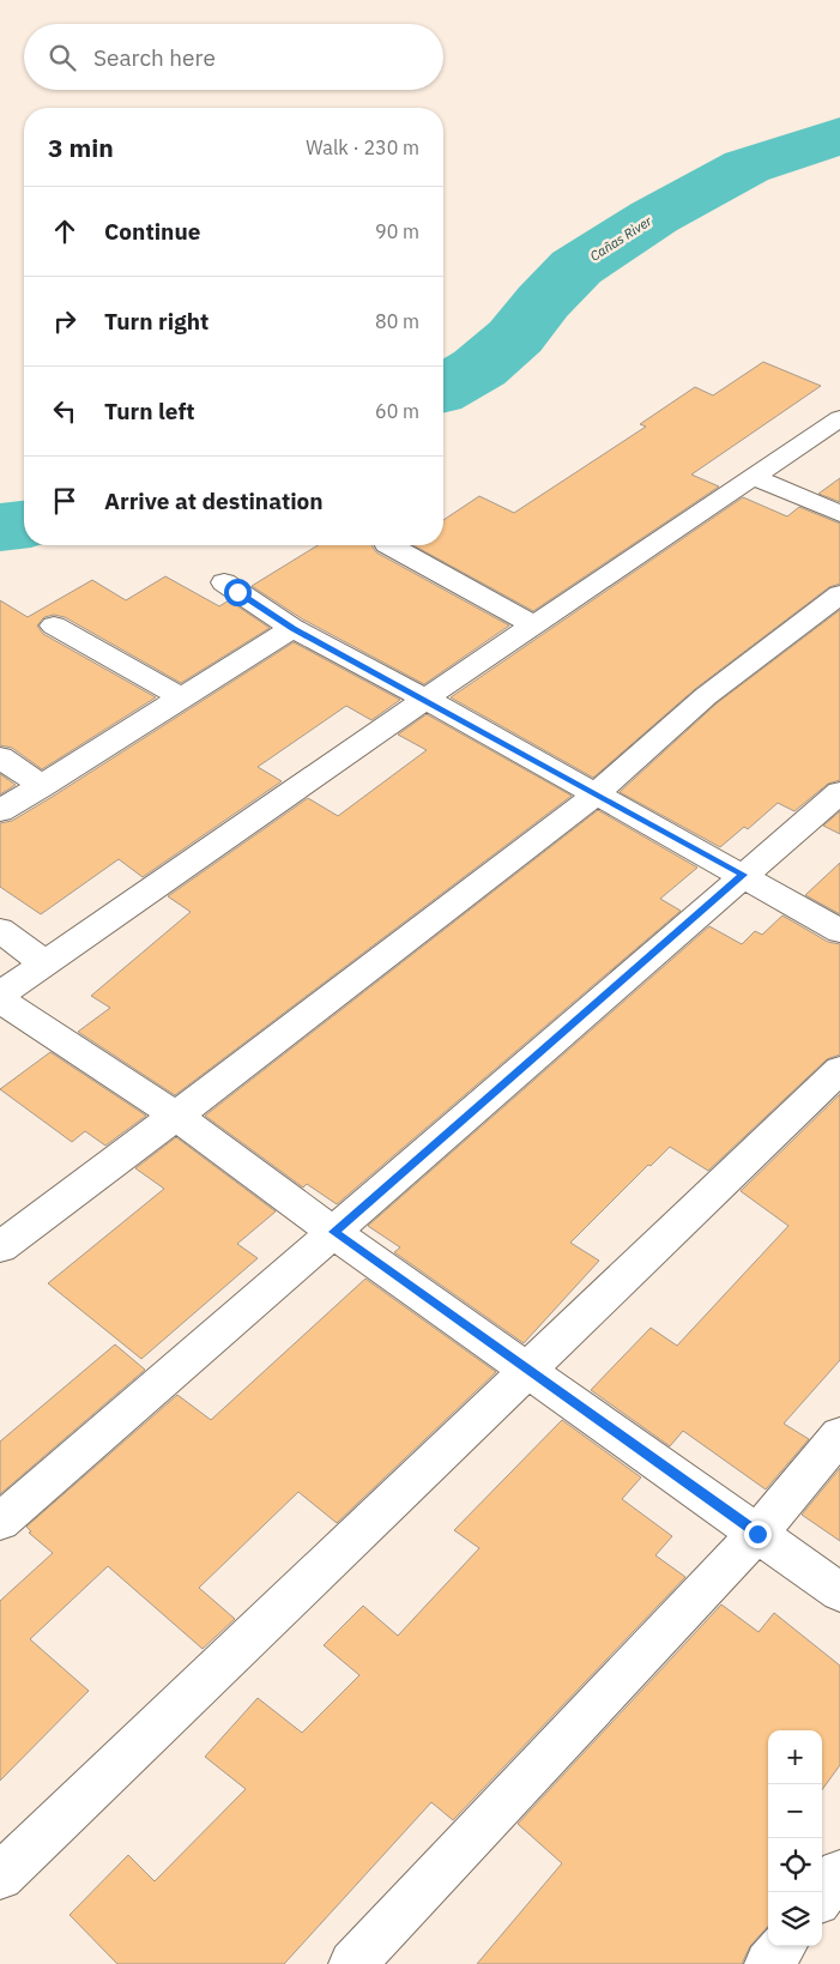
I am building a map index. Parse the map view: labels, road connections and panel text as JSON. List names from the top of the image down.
{
  "water": ["Cañas River"],
  "page": {
    "search": "Search here",
    "heading": ["3 min", "Walk · 230 m"],
    "list": [
      ["Continue", "90 m"],
      ["Turn right", "80 m"],
      ["Turn left", "60 m"],
      "Arrive at destination"
    ],
    "map_buttons": ["+", "−"]
  }
}
